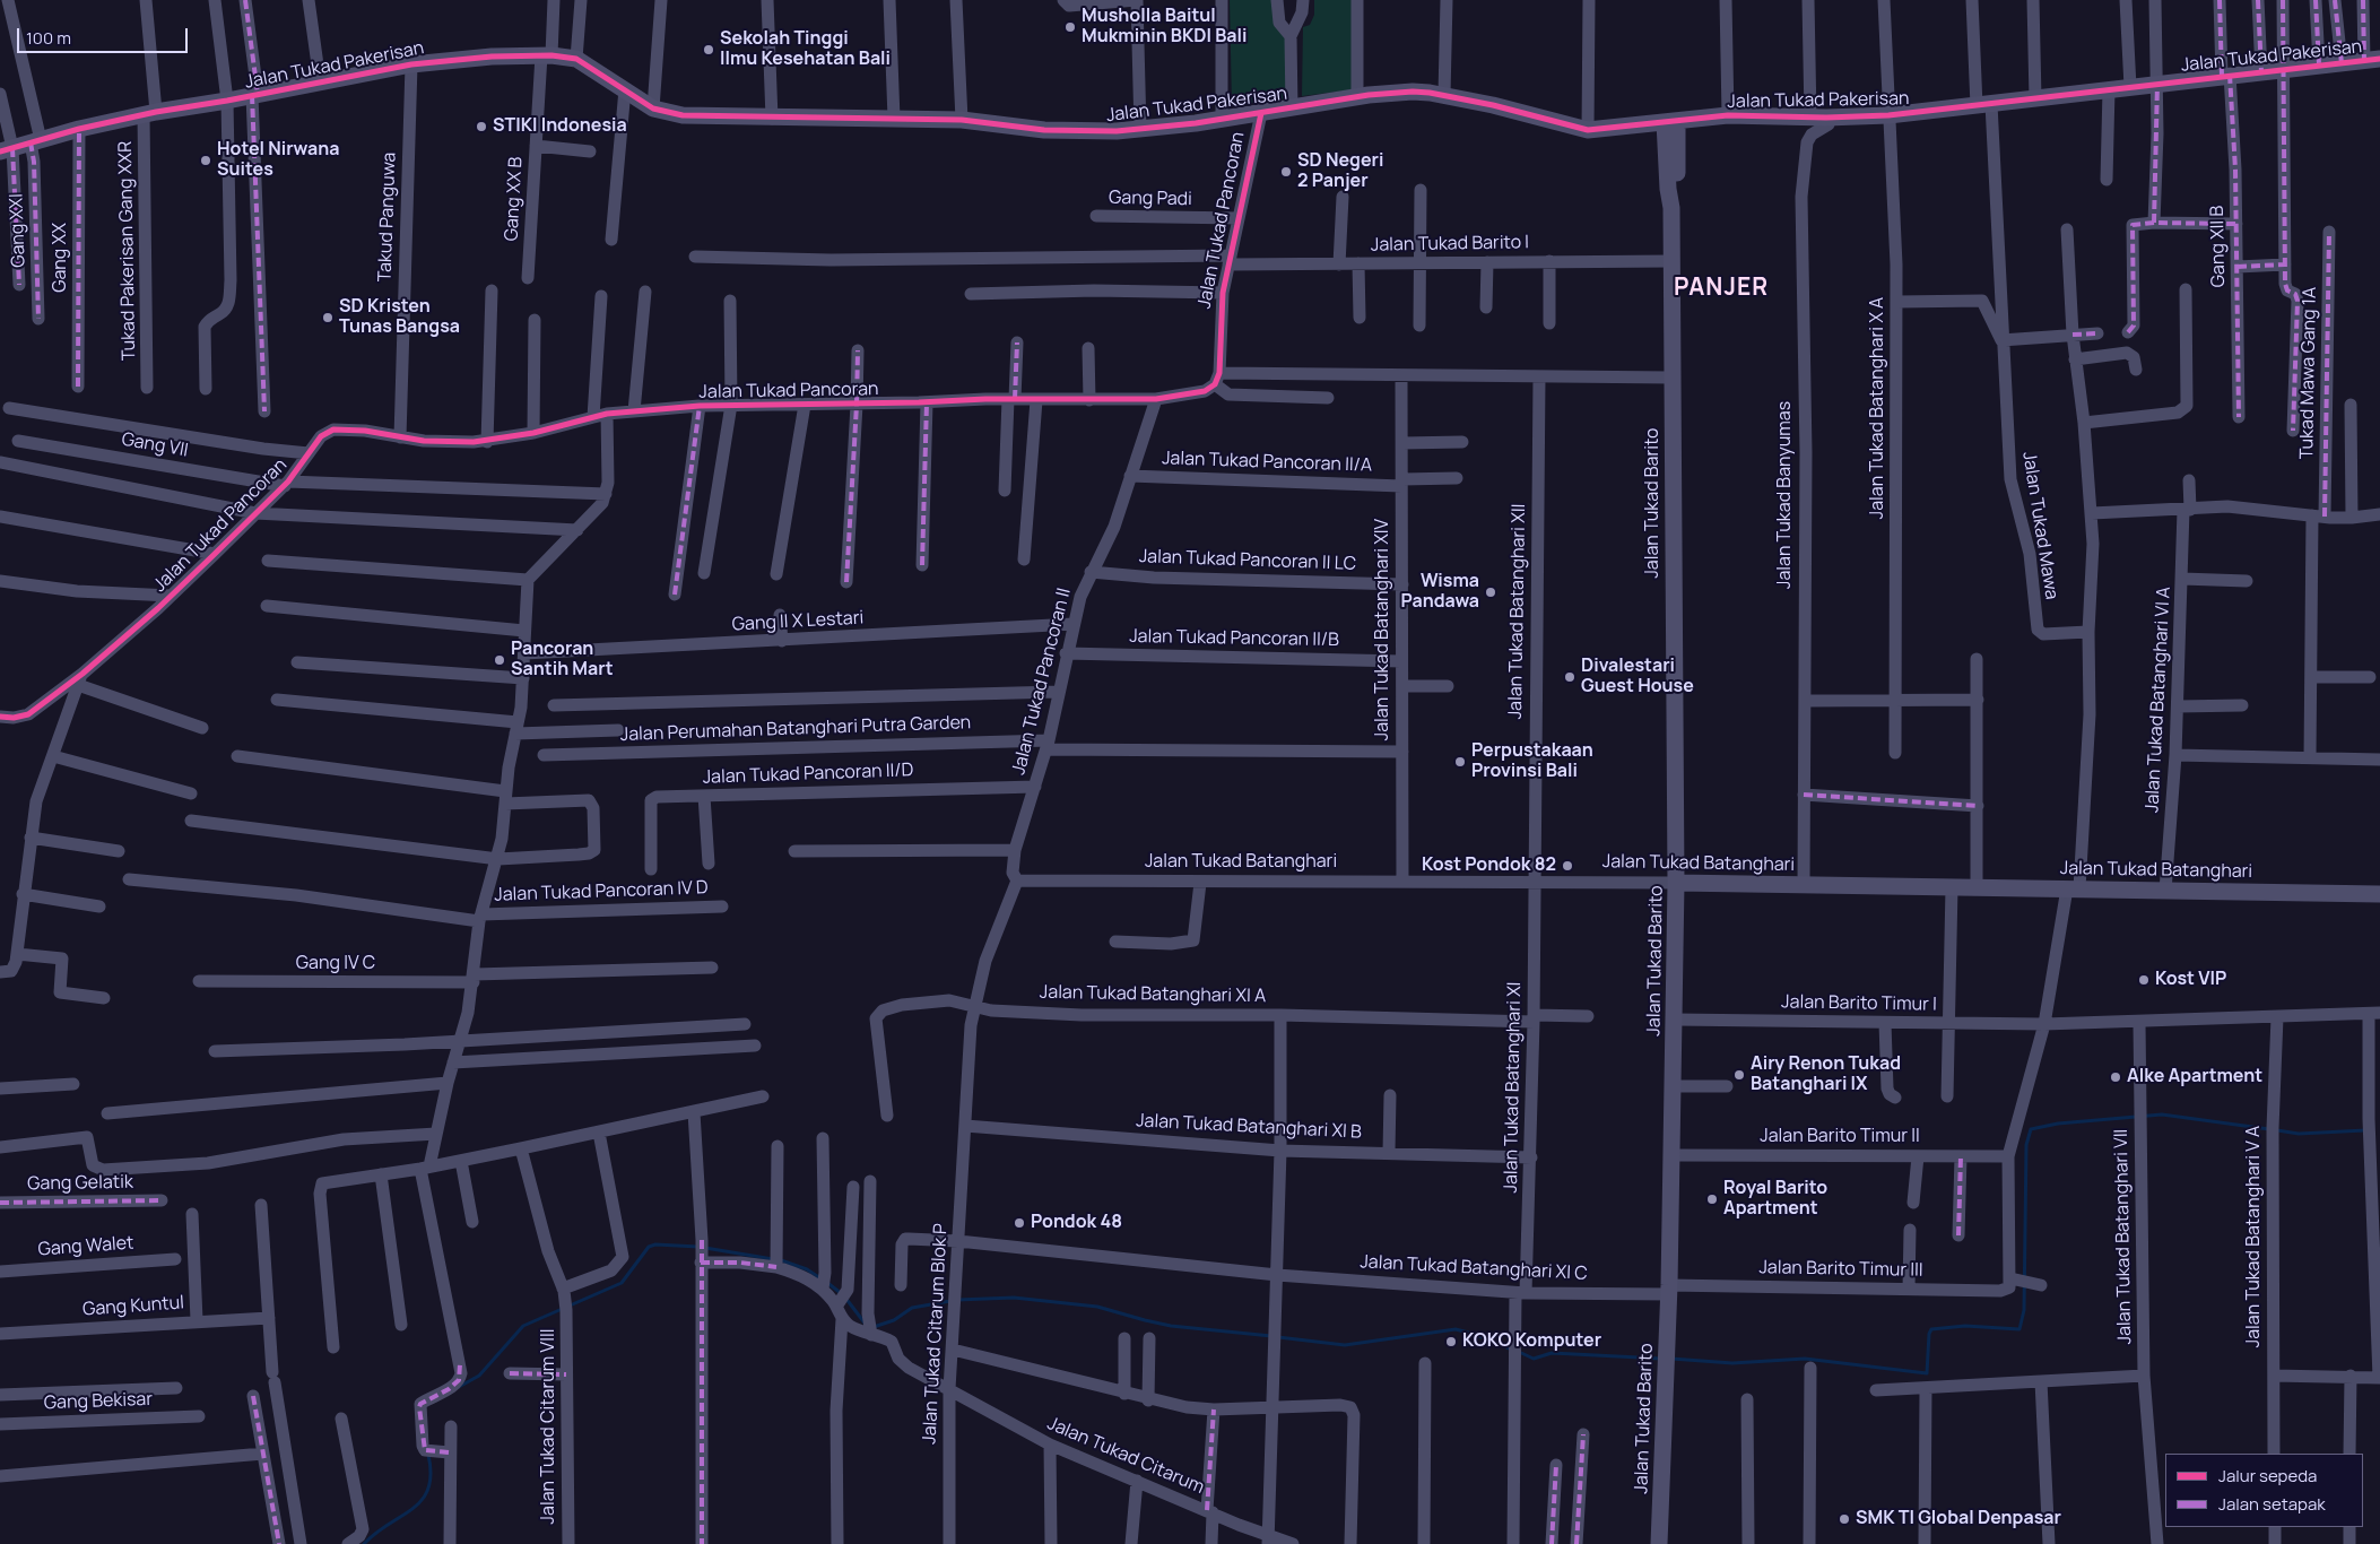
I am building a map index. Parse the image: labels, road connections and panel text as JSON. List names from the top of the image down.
{
  "streets": {
    "street": [
      "Jalan Tukad Pakerisan",
      "Gang XX B",
      "Gang Padi",
      "Takud Panguwa",
      "Jalan Tukad Pancoran",
      "Gang XXI",
      "Jalan Tukad Barito I",
      "Gang XII B",
      "Tukad Pakerisan Gang XXR",
      "Gang XX",
      "Tukad Mawa Gang 1A",
      "Jalan Tukad Batanghari X A",
      "Gang VII",
      "Jalan Tukad Pancoran II/A",
      "Jalan Tukad Banyumas",
      "Jalan Tukad Barito",
      "Jalan Tukad Mawa",
      "Jalan Tukad Pancoran II LC",
      "Jalan Tukad Batanghari XII",
      "Gang II X Lestari",
      "Jalan Tukad Batanghari XIV",
      "Jalan Tukad Pancoran II/B",
      "Jalan Tukad Pancoran II",
      "Jalan Tukad Batanghari VI A",
      "Jalan Perumahan Batanghari Putra Garden",
      "Jalan Tukad Pancoran II/D",
      "Jalan Tukad Batanghari",
      "Jalan Tukad Pancoran IV D",
      "Gang IV C",
      "Jalan Tukad Batanghari XI A",
      "Jalan Barito Timur I",
      "Jalan Tukad Batanghari XI",
      "Jalan Tukad Batanghari XI B",
      "Jalan Barito Timur II",
      "Gang Gelatik",
      "Jalan Tukad Batanghari VII",
      "Jalan Tukad Batanghari V A",
      "Gang Walet",
      "Jalan Tukad Batanghari XI C",
      "Jalan Barito Timur III",
      "Gang Kuntul",
      "Jalan Tukad Citarum Blok P",
      "Gang Bekisar",
      "Jalan Tukad Citarum VIII",
      "Jalan Tukad Citarum"
    ]
  },
  "crossings": [
    ["Jalan Tukad Pakerisan", "Gang XX B"],
    ["Jalan Tukad Pakerisan", "Takud Panguwa"],
    ["Jalan Tukad Pakerisan", "Jalan Tukad Pancoran"],
    ["Jalan Tukad Pakerisan", "Gang XXI"],
    ["Jalan Tukad Pakerisan", "Gang XII B"],
    ["Jalan Tukad Pakerisan", "Tukad Pakerisan Gang XXR"],
    ["Jalan Tukad Pakerisan", "Gang XX"],
    ["Jalan Tukad Pakerisan", "Jalan Tukad Batanghari X A"],
    ["Jalan Tukad Pakerisan", "Jalan Tukad Banyumas"],
    ["Jalan Tukad Pakerisan", "Jalan Tukad Barito"],
    ["Jalan Tukad Pakerisan", "Jalan Tukad Mawa"],
    ["Gang Padi", "Jalan Tukad Pancoran"],
    ["Takud Panguwa", "Jalan Tukad Pancoran"],
    ["Jalan Tukad Pancoran", "Jalan Tukad Barito I"],
    ["Jalan Tukad Pancoran", "Gang VII"],
    ["Jalan Tukad Pancoran", "Jalan Tukad Pancoran II"],
    ["Jalan Tukad Barito I", "Jalan Tukad Barito"],
    ["Jalan Tukad Pancoran II/A", "Jalan Tukad Batanghari XIV"],
    ["Jalan Tukad Pancoran II/A", "Jalan Tukad Pancoran II"],
    ["Jalan Tukad Banyumas", "Jalan Tukad Batanghari"],
    ["Jalan Tukad Barito", "Jalan Tukad Batanghari"],
    ["Jalan Tukad Barito", "Jalan Barito Timur I"],
    ["Jalan Tukad Barito", "Jalan Barito Timur II"],
    ["Jalan Tukad Barito", "Jalan Tukad Batanghari XI C"],
    ["Jalan Tukad Barito", "Jalan Barito Timur III"],
    ["Jalan Tukad Pancoran II LC", "Jalan Tukad Batanghari XIV"],
    ["Jalan Tukad Pancoran II LC", "Jalan Tukad Pancoran II"],
    ["Jalan Tukad Batanghari XII", "Jalan Tukad Batanghari"],
    ["Jalan Tukad Batanghari XII", "Jalan Tukad Batanghari XI"],
    ["Gang II X Lestari", "Jalan Tukad Pancoran II"],
    ["Jalan Tukad Batanghari XIV", "Jalan Tukad Pancoran II/B"],
    ["Jalan Tukad Batanghari XIV", "Jalan Tukad Batanghari"],
    ["Jalan Tukad Pancoran II/B", "Jalan Tukad Pancoran II"],
    ["Jalan Tukad Pancoran II", "Jalan Perumahan Batanghari Putra Garden"],
    ["Jalan Tukad Pancoran II", "Jalan Tukad Pancoran II/D"],
    ["Jalan Tukad Pancoran II", "Jalan Tukad Batanghari"],
    ["Jalan Tukad Pancoran II", "Jalan Tukad Citarum Blok P"],
    ["Jalan Tukad Batanghari VI A", "Jalan Tukad Batanghari"],
    ["Jalan Tukad Batanghari", "Jalan Tukad Batanghari XI"],
    ["Jalan Tukad Batanghari", "Jalan Tukad Citarum Blok P"],
    ["Jalan Tukad Batanghari XI A", "Jalan Tukad Batanghari XI"],
    ["Jalan Tukad Batanghari XI A", "Jalan Tukad Citarum Blok P"],
    ["Jalan Tukad Batanghari XI", "Jalan Tukad Batanghari XI B"],
    ["Jalan Tukad Batanghari XI", "Jalan Tukad Batanghari XI C"],
    ["Jalan Tukad Batanghari XI B", "Jalan Tukad Citarum Blok P"],
    ["Jalan Barito Timur II", "Jalan Barito Timur III"],
    ["Jalan Tukad Batanghari XI C", "Jalan Barito Timur III"],
    ["Jalan Tukad Batanghari XI C", "Jalan Tukad Citarum Blok P"],
    ["Jalan Tukad Citarum Blok P", "Jalan Tukad Citarum"]
  ],
  "districts": ["PANJER"],
  "places": [
    "Musholla Baitul Mukminin BKDI Bali",
    "Sekolah Tinggi Ilmu Kesehatan Bali",
    "STIKI Indonesia",
    "Hotel Nirwana Suites",
    "SD Negeri 2 Panjer",
    "SD Kristen Tunas Bangsa",
    "Wisma Pandawa",
    "Pancoran Santih Mart",
    "Divalestari Guest House",
    "Perpustakaan Provinsi Bali",
    "Kost Pondok 82",
    "Kost VIP",
    "Airy Renon Tukad Batanghari IX",
    "Alke Apartment",
    "Royal Barito Apartment",
    "Pondok 48",
    "KOKO Komputer",
    "SMK TI Global Denpasar"
  ],
  "legend": ["Jalur sepeda", "Jalan setapak"],
  "scale_bar": "100 m"
}
